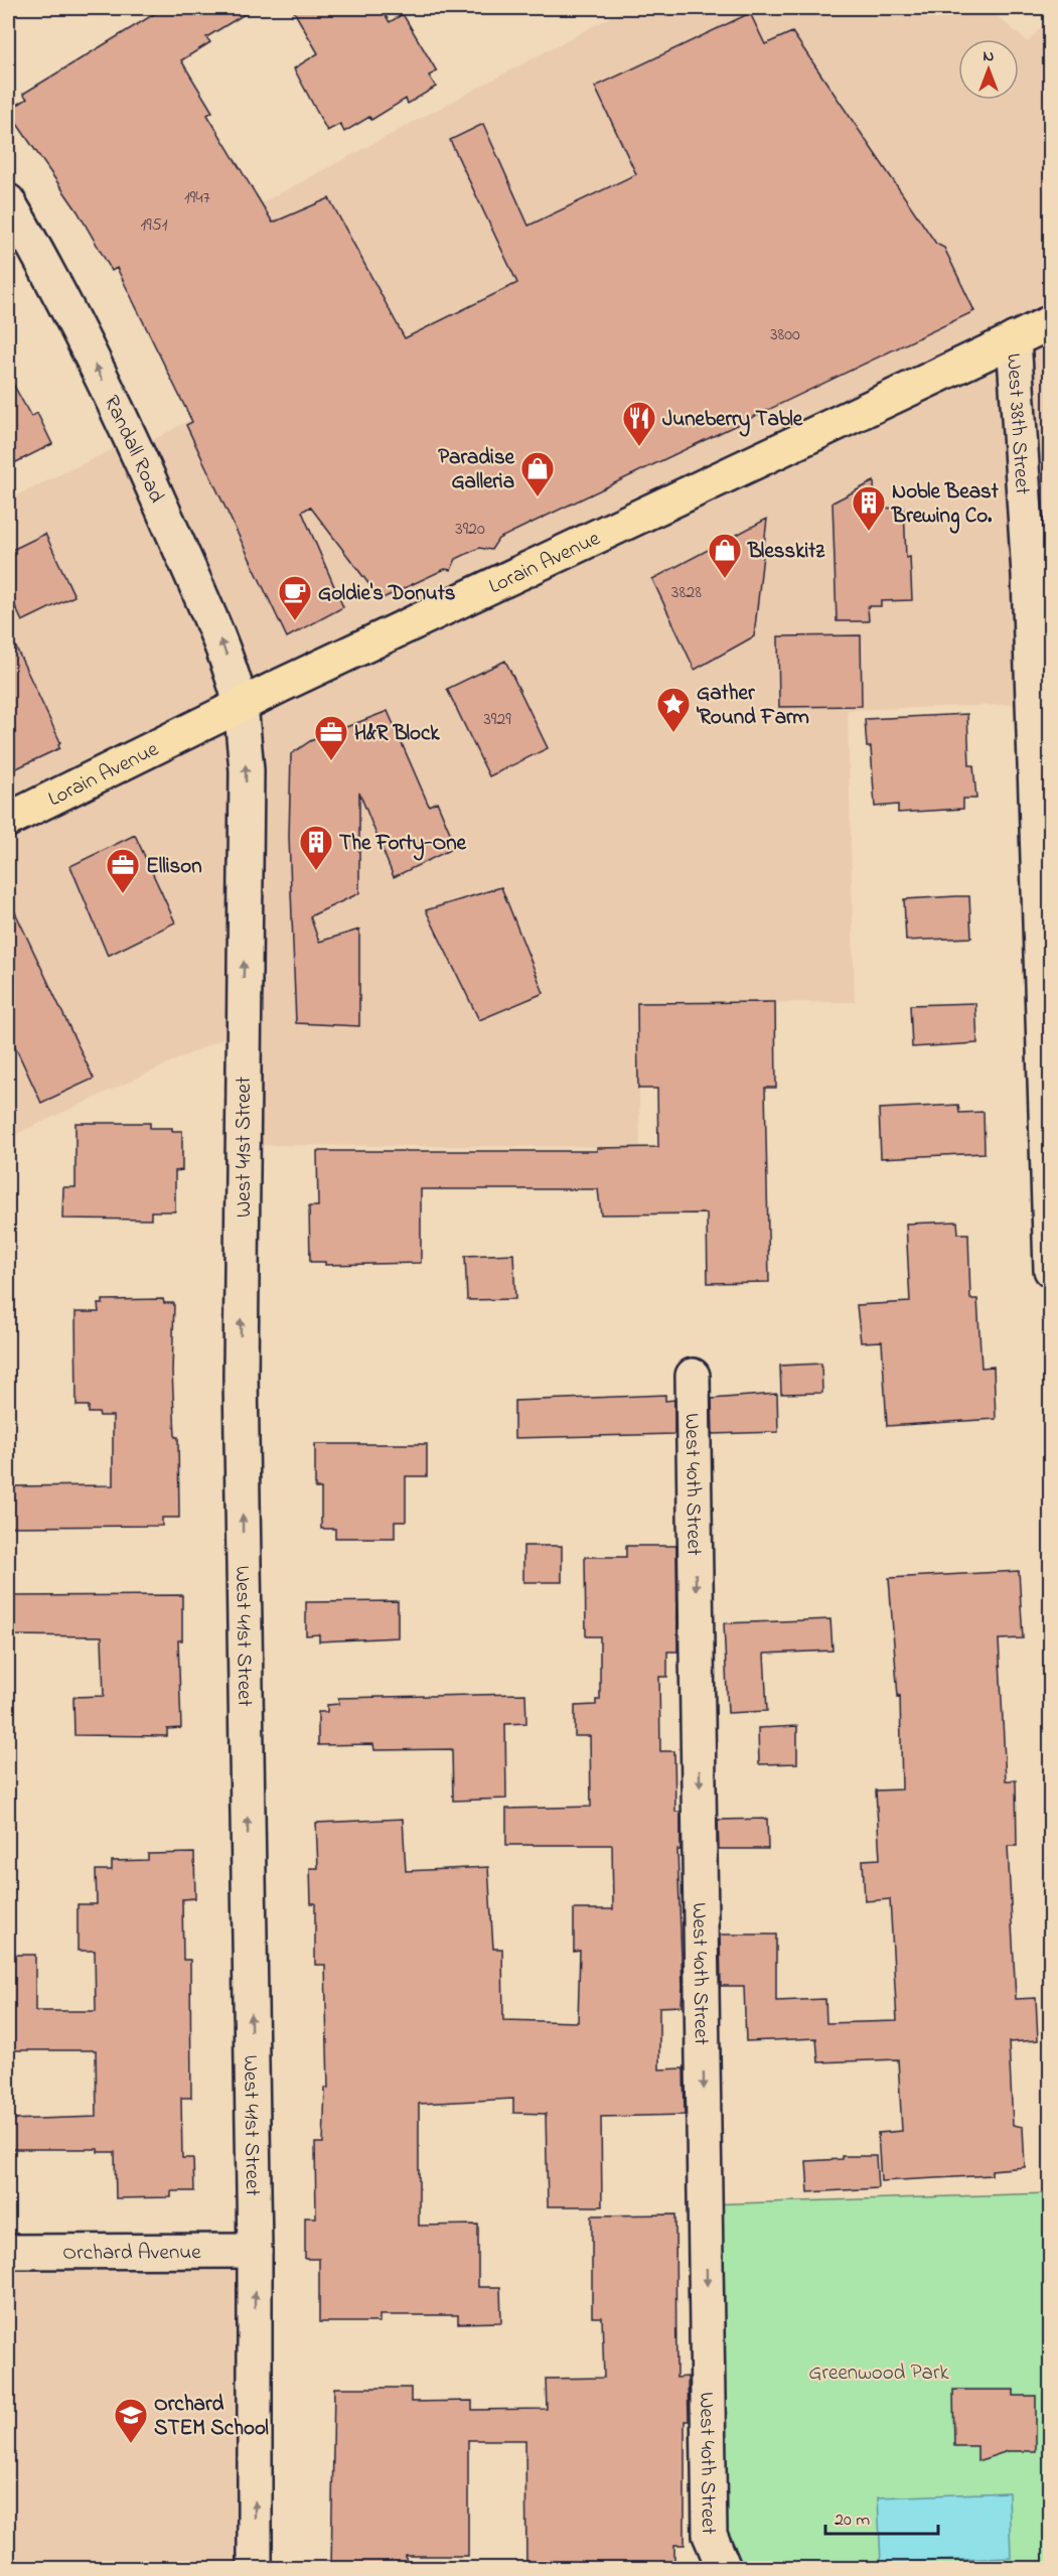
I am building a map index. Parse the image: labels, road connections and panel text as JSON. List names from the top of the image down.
{
  "streets": {
    "main road": ["Lorain Avenue"],
    "street": [
      "West 38th Street",
      "Randall Road",
      "West 41st Street",
      "West 40th Street",
      "Orchard Avenue"
    ]
  },
  "crossings": [
    ["West 38th Street", "Lorain Avenue"],
    ["Randall Road", "Lorain Avenue"],
    ["Randall Road", "West 41st Street"],
    ["Lorain Avenue", "West 41st Street"],
    ["West 41st Street", "Orchard Avenue"]
  ],
  "one_way": ["Randall Road", "West 41st Street", "West 40th Street"],
  "parks": ["Greenwood Park"],
  "places": {
    "restaurant": ["Juneberry Table"],
    "shop": ["Paradise Galleria", "Blesskitz"],
    "building": ["Noble Beast Brewing Co.", "The Forty-One"],
    "cafe": ["Goldie's Donuts"],
    "place": ["Gather 'Round Farm"],
    "office": ["H&R Block", "Ellison"],
    "school or university": ["Orchard STEM School"]
  },
  "house_numbers": [
    "1947",
    "1951",
    "3800",
    "3920",
    "3828",
    "3929"
  ],
  "scale_bar": "20 m",
  "north": "top"
}
